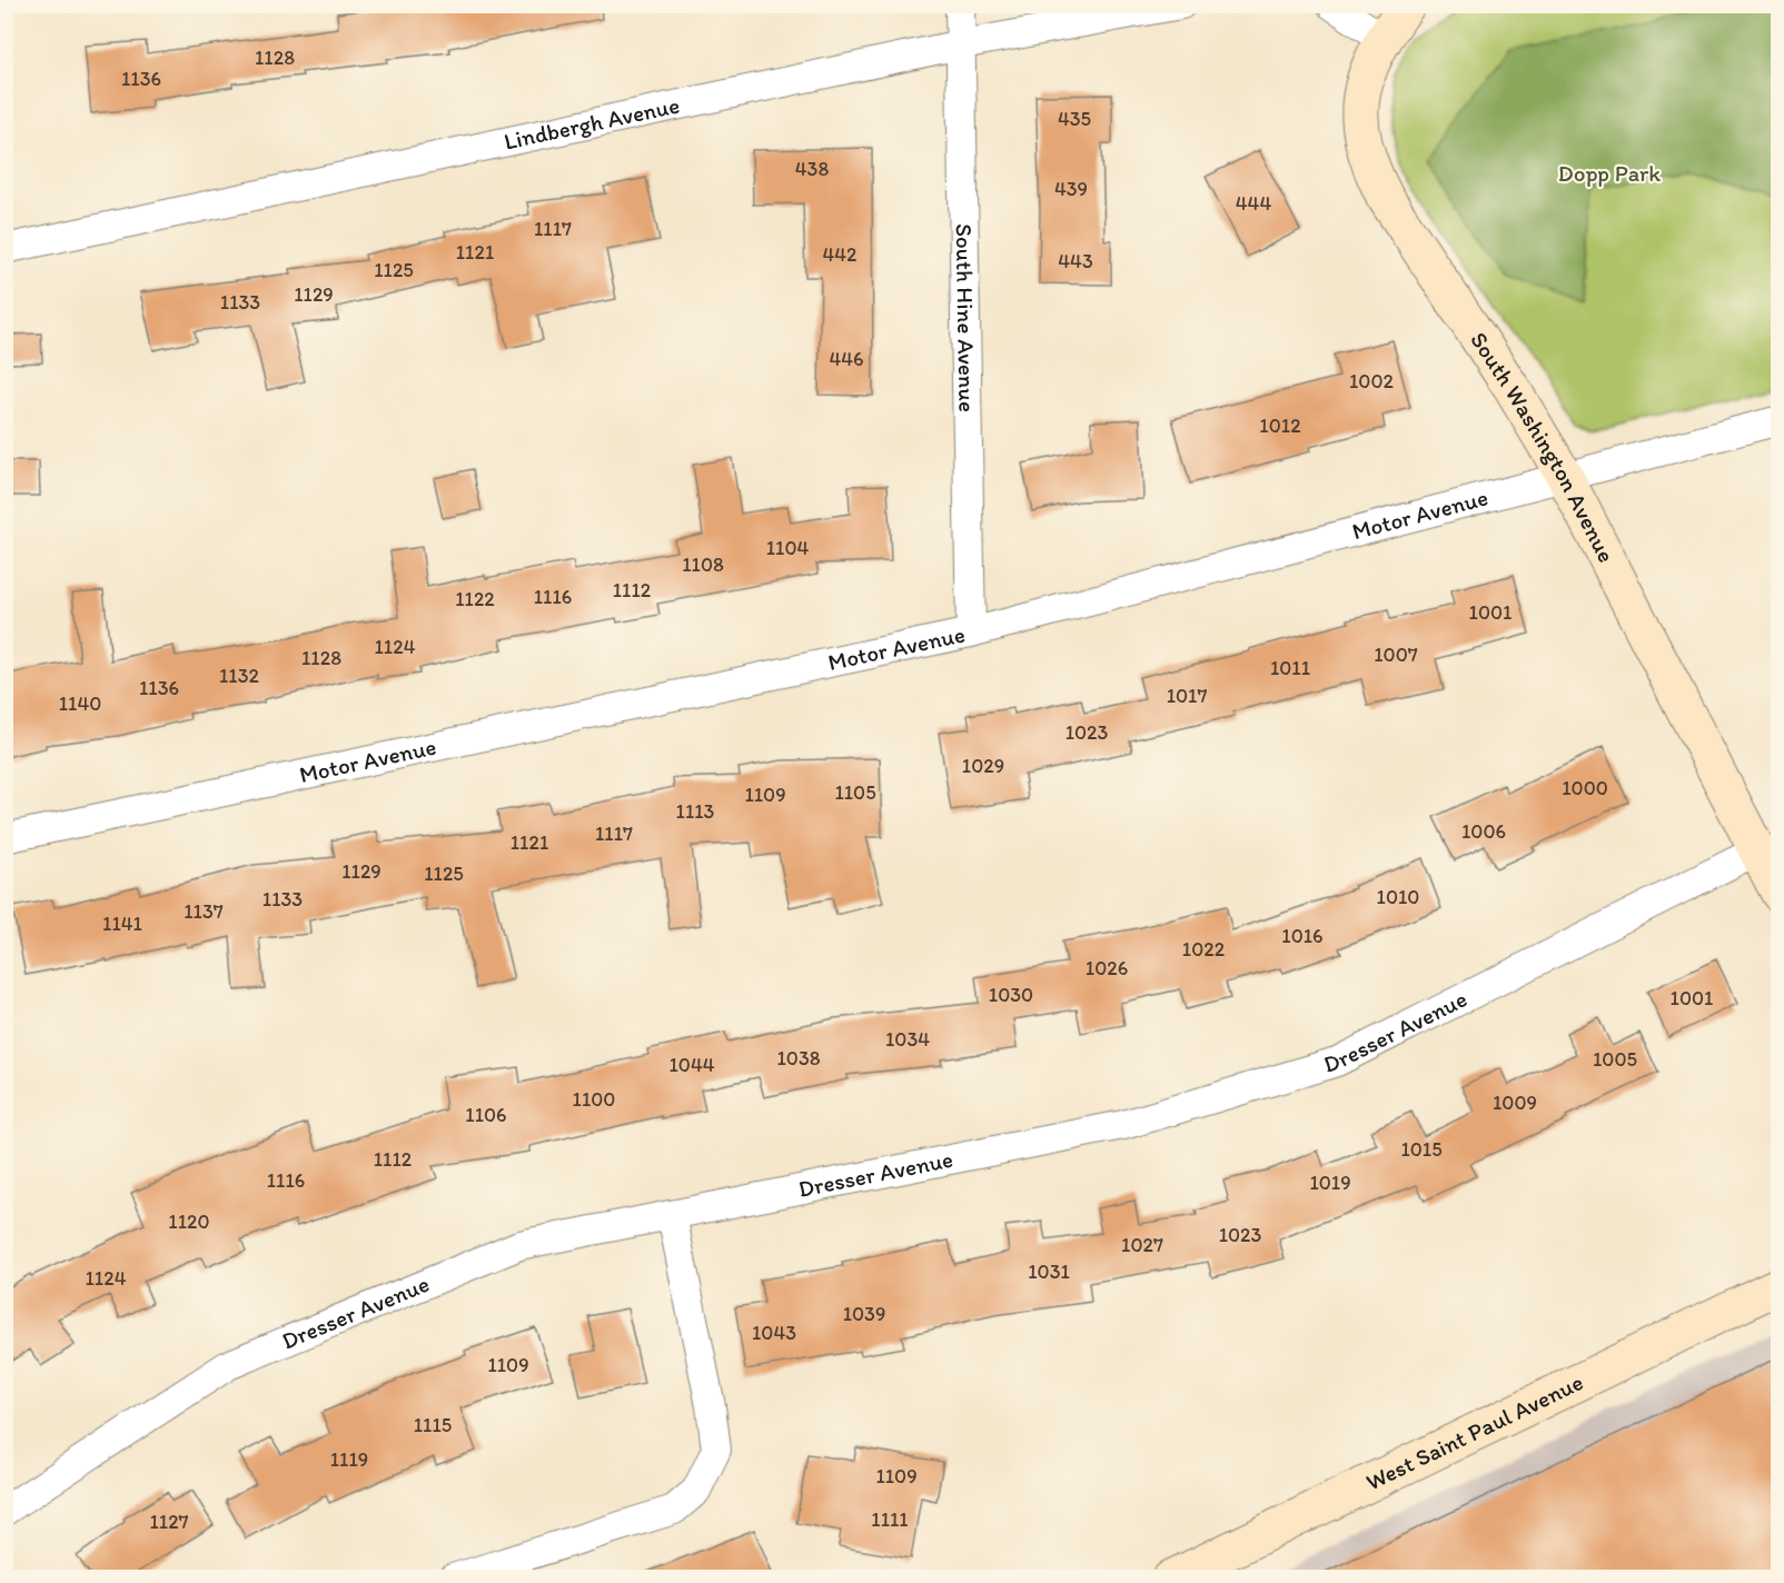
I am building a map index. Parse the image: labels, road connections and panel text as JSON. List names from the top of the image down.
{
  "streets": {
    "street": [
      "Lindbergh Avenue",
      "South Hine Avenue",
      "South Washington Avenue",
      "Motor Avenue",
      "Dresser Avenue",
      "West Saint Paul Avenue"
    ]
  },
  "crossings": [
    ["Lindbergh Avenue", "South Hine Avenue"],
    ["South Hine Avenue", "Motor Avenue"],
    ["South Washington Avenue", "Motor Avenue"],
    ["South Washington Avenue", "Dresser Avenue"]
  ],
  "parks": ["Dopp Park"],
  "house_numbers": [
    "1128",
    "1136",
    "435",
    "438",
    "439",
    "444",
    "1117",
    "1121",
    "442",
    "443",
    "1125",
    "1129",
    "1133",
    "446",
    "1002",
    "1012",
    "1104",
    "1108",
    "1112",
    "1116",
    "1122",
    "1001",
    "1124",
    "1007",
    "1128",
    "1011",
    "1132",
    "1136",
    "1017",
    "1140",
    "1023",
    "1029",
    "1000",
    "1105",
    "1109",
    "1113",
    "1006",
    "1117",
    "1121",
    "1129",
    "1125",
    "1010",
    "1133",
    "1137",
    "1141",
    "1016",
    "1022",
    "1026",
    "1030",
    "1001",
    "1034",
    "1038",
    "1005",
    "1044",
    "1100",
    "1009",
    "1106",
    "1015",
    "1112",
    "1116",
    "1019",
    "1120",
    "1023",
    "1027",
    "1031",
    "1124",
    "1039",
    "1043",
    "1109",
    "1115",
    "1119",
    "1109",
    "1111",
    "1127"
  ]
}
